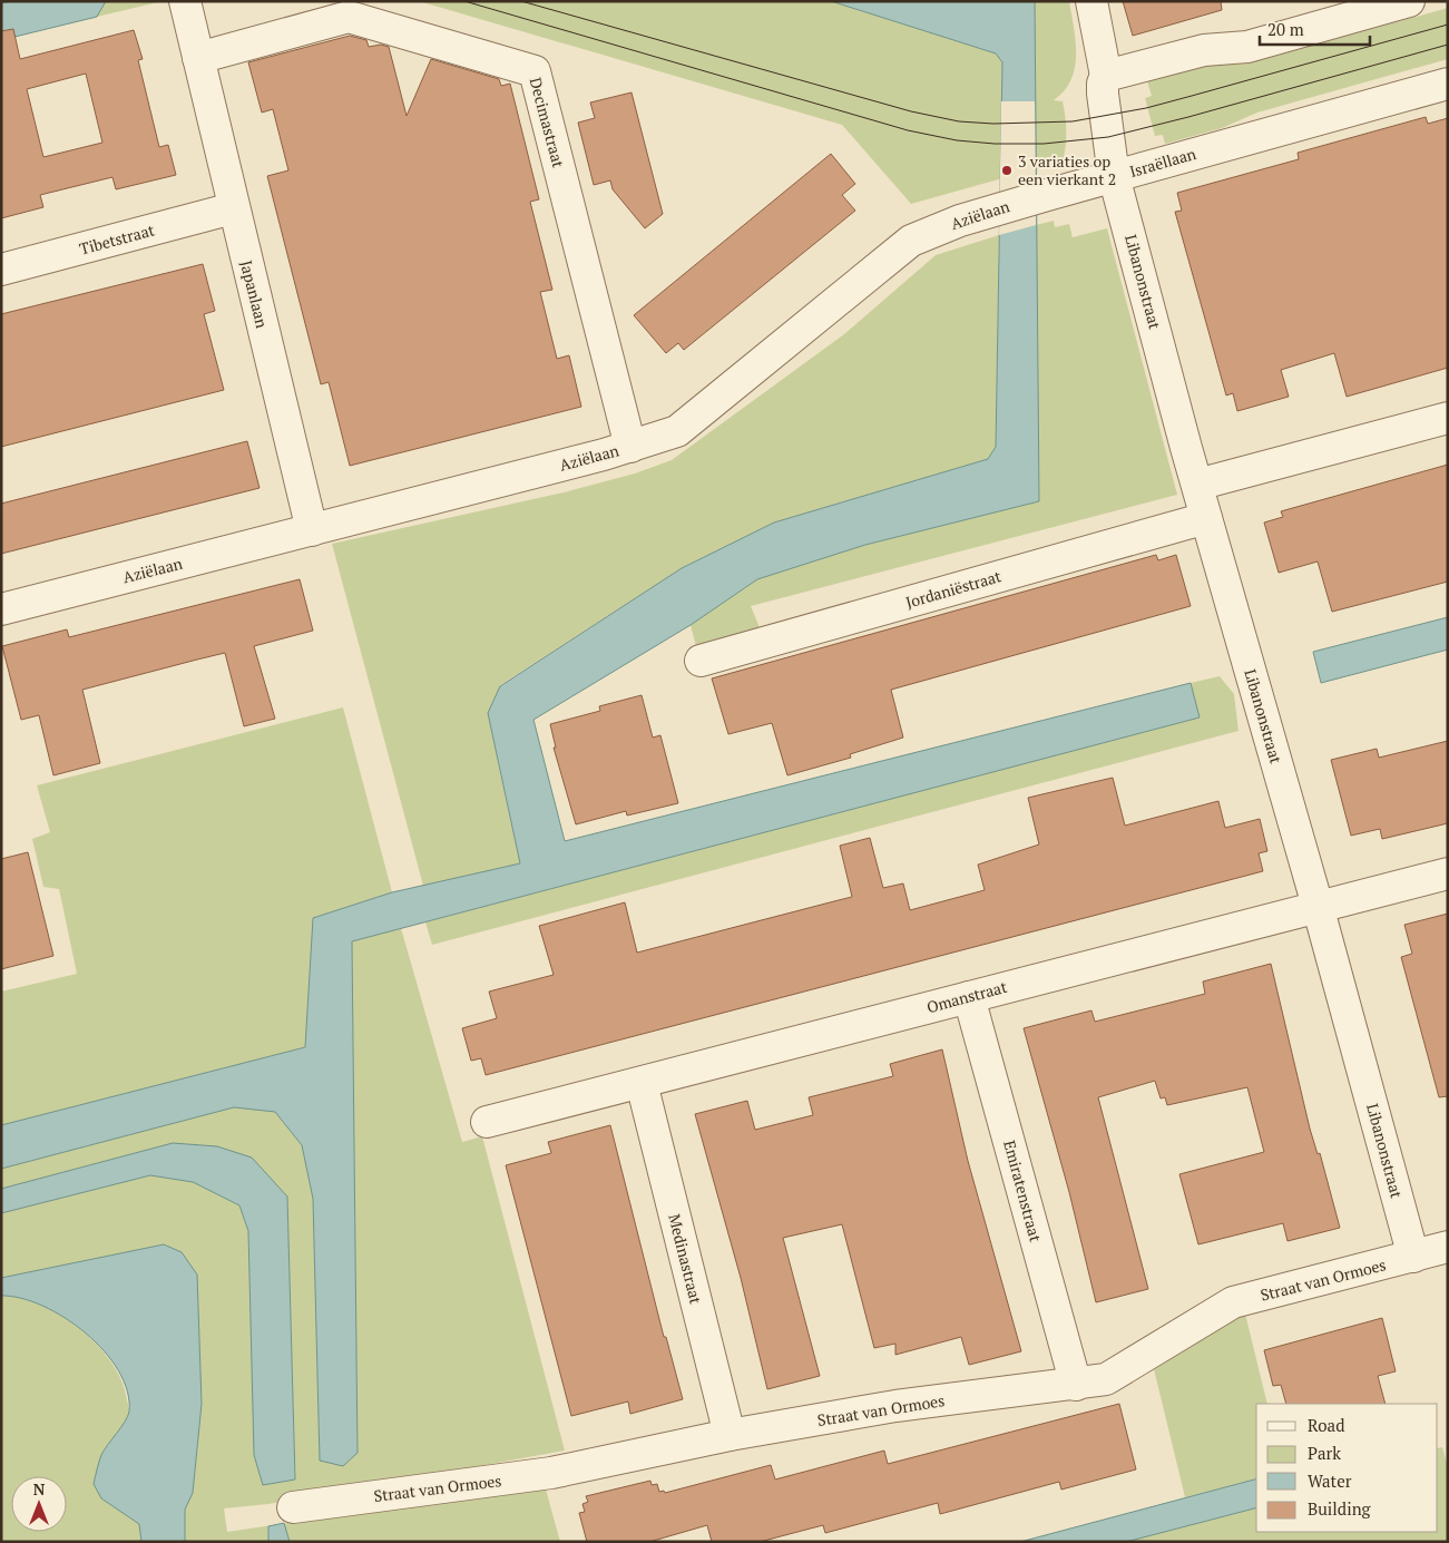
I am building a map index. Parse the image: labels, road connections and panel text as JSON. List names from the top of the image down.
{
  "streets": {
    "street": [
      "Decimastraat",
      "Israëllaan",
      "Aziëlaan",
      "Tibetstraat",
      "Libanonstraat",
      "Japanlaan",
      "Jordaniëstraat",
      "Omanstraat",
      "Emiratenstraat",
      "Medinastraat",
      "Straat van Ormoes"
    ]
  },
  "crossings": [
    ["Decimastraat", "Aziëlaan"],
    ["Decimastraat", "Japanlaan"],
    ["Israëllaan", "Aziëlaan"],
    ["Israëllaan", "Libanonstraat"],
    ["Aziëlaan", "Libanonstraat"],
    ["Aziëlaan", "Japanlaan"],
    ["Tibetstraat", "Japanlaan"],
    ["Libanonstraat", "Jordaniëstraat"],
    ["Libanonstraat", "Omanstraat"],
    ["Libanonstraat", "Straat van Ormoes"],
    ["Omanstraat", "Emiratenstraat"],
    ["Omanstraat", "Medinastraat"],
    ["Emiratenstraat", "Straat van Ormoes"],
    ["Medinastraat", "Straat van Ormoes"]
  ],
  "places": ["3 variaties op een vierkant 2"],
  "legend": [
    "Road",
    "Park",
    "Water",
    "Building"
  ],
  "scale_bar": "20 m",
  "north": "top"
}
